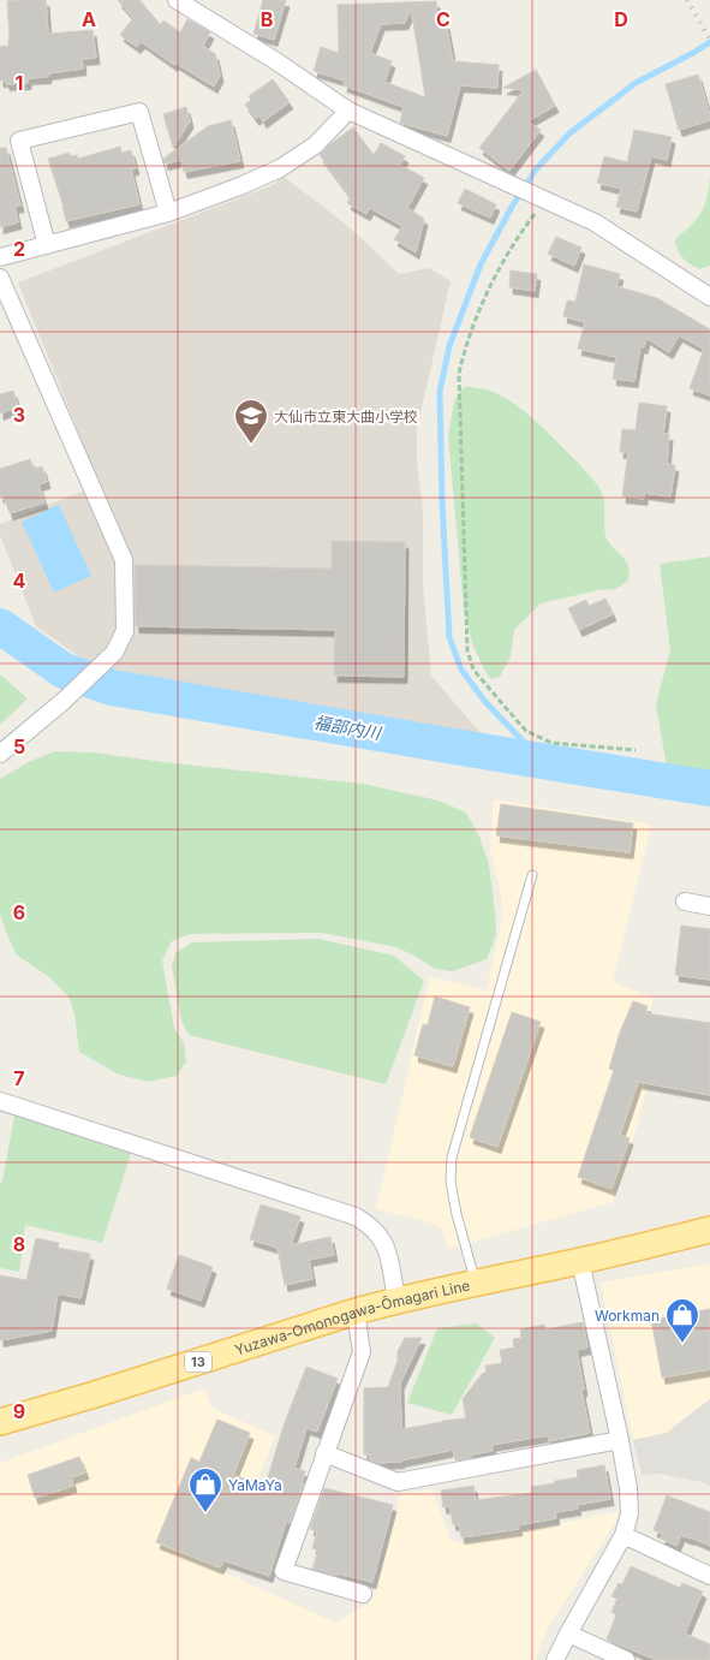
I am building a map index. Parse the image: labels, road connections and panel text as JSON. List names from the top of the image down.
{
  "streets": {
    "main road": ["Yuzawa-Omonogawa-Ōmagari Line", "13"]
  },
  "water": ["福部内川"],
  "places": {
    "school or university": ["大仙市立東大曲小学校"],
    "shop": ["Workman", "YaMaYa"]
  },
  "grid": {
    "columns": [
      "A",
      "B",
      "C",
      "D"
    ],
    "rows": [
      "1",
      "2",
      "3",
      "4",
      "5",
      "6",
      "7",
      "8",
      "9"
    ]
  }
}
